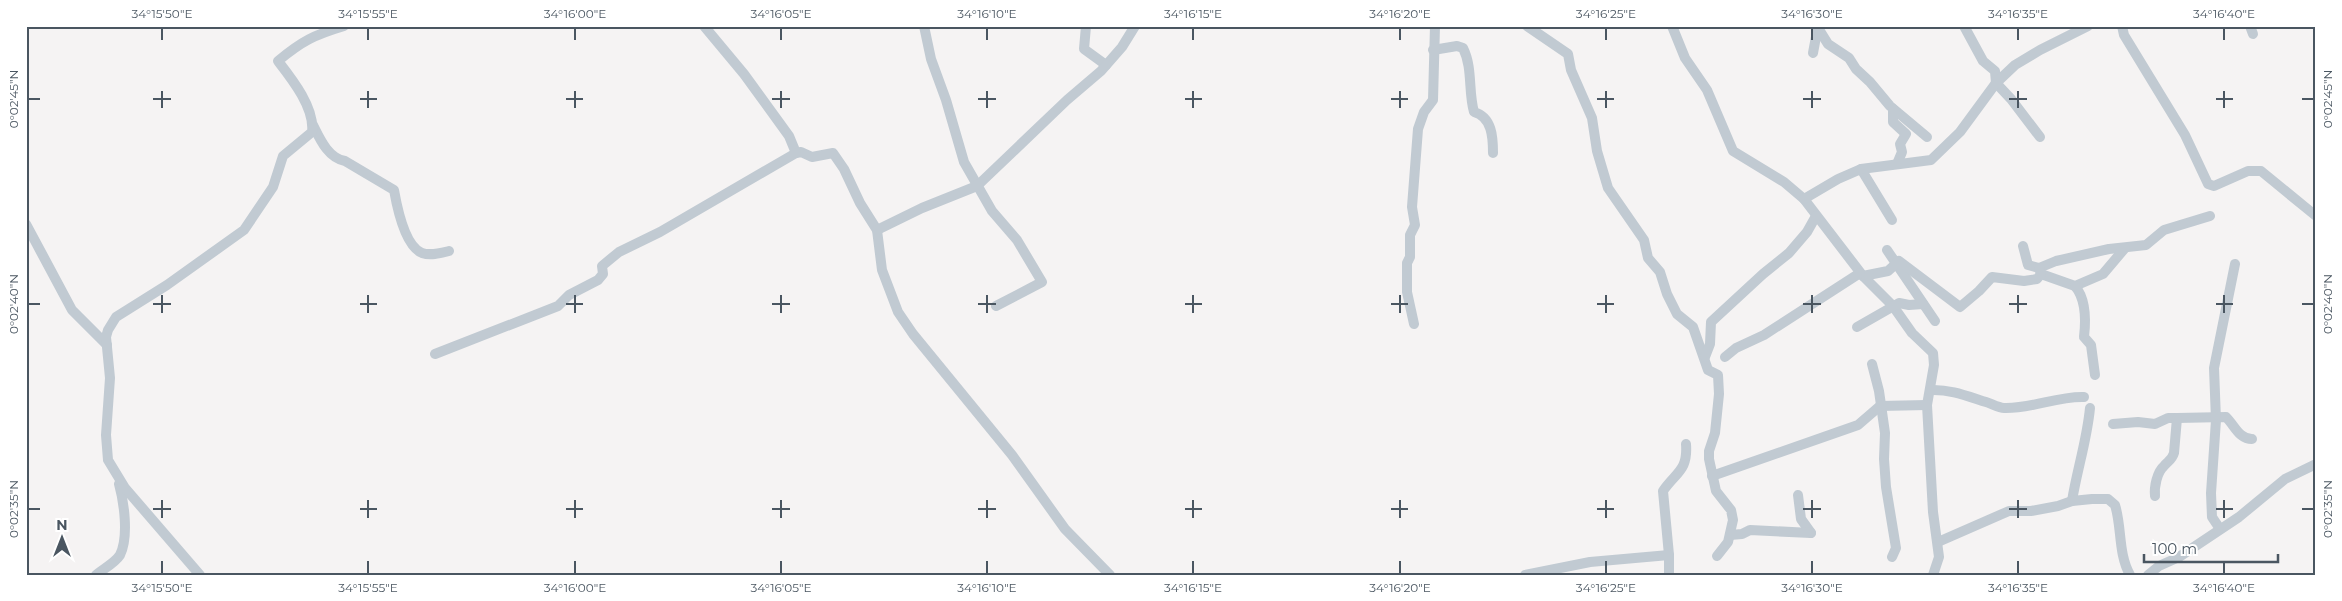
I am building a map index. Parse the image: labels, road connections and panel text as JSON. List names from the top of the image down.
{
  "scale_bar": "100 m",
  "north": "top",
  "coordinates": [
    "34°15'50\"E",
    "34°15'55\"E",
    "34°16'00\"E",
    "34°16'05\"E",
    "34°16'10\"E",
    "34°16'15\"E",
    "34°16'20\"E",
    "34°16'25\"E",
    "34°16'30\"E",
    "34°16'35\"E",
    "34°16'40\"E",
    "0°02'45\"N",
    "0°02'40\"N",
    "0°02'35\"N"
  ]
}
